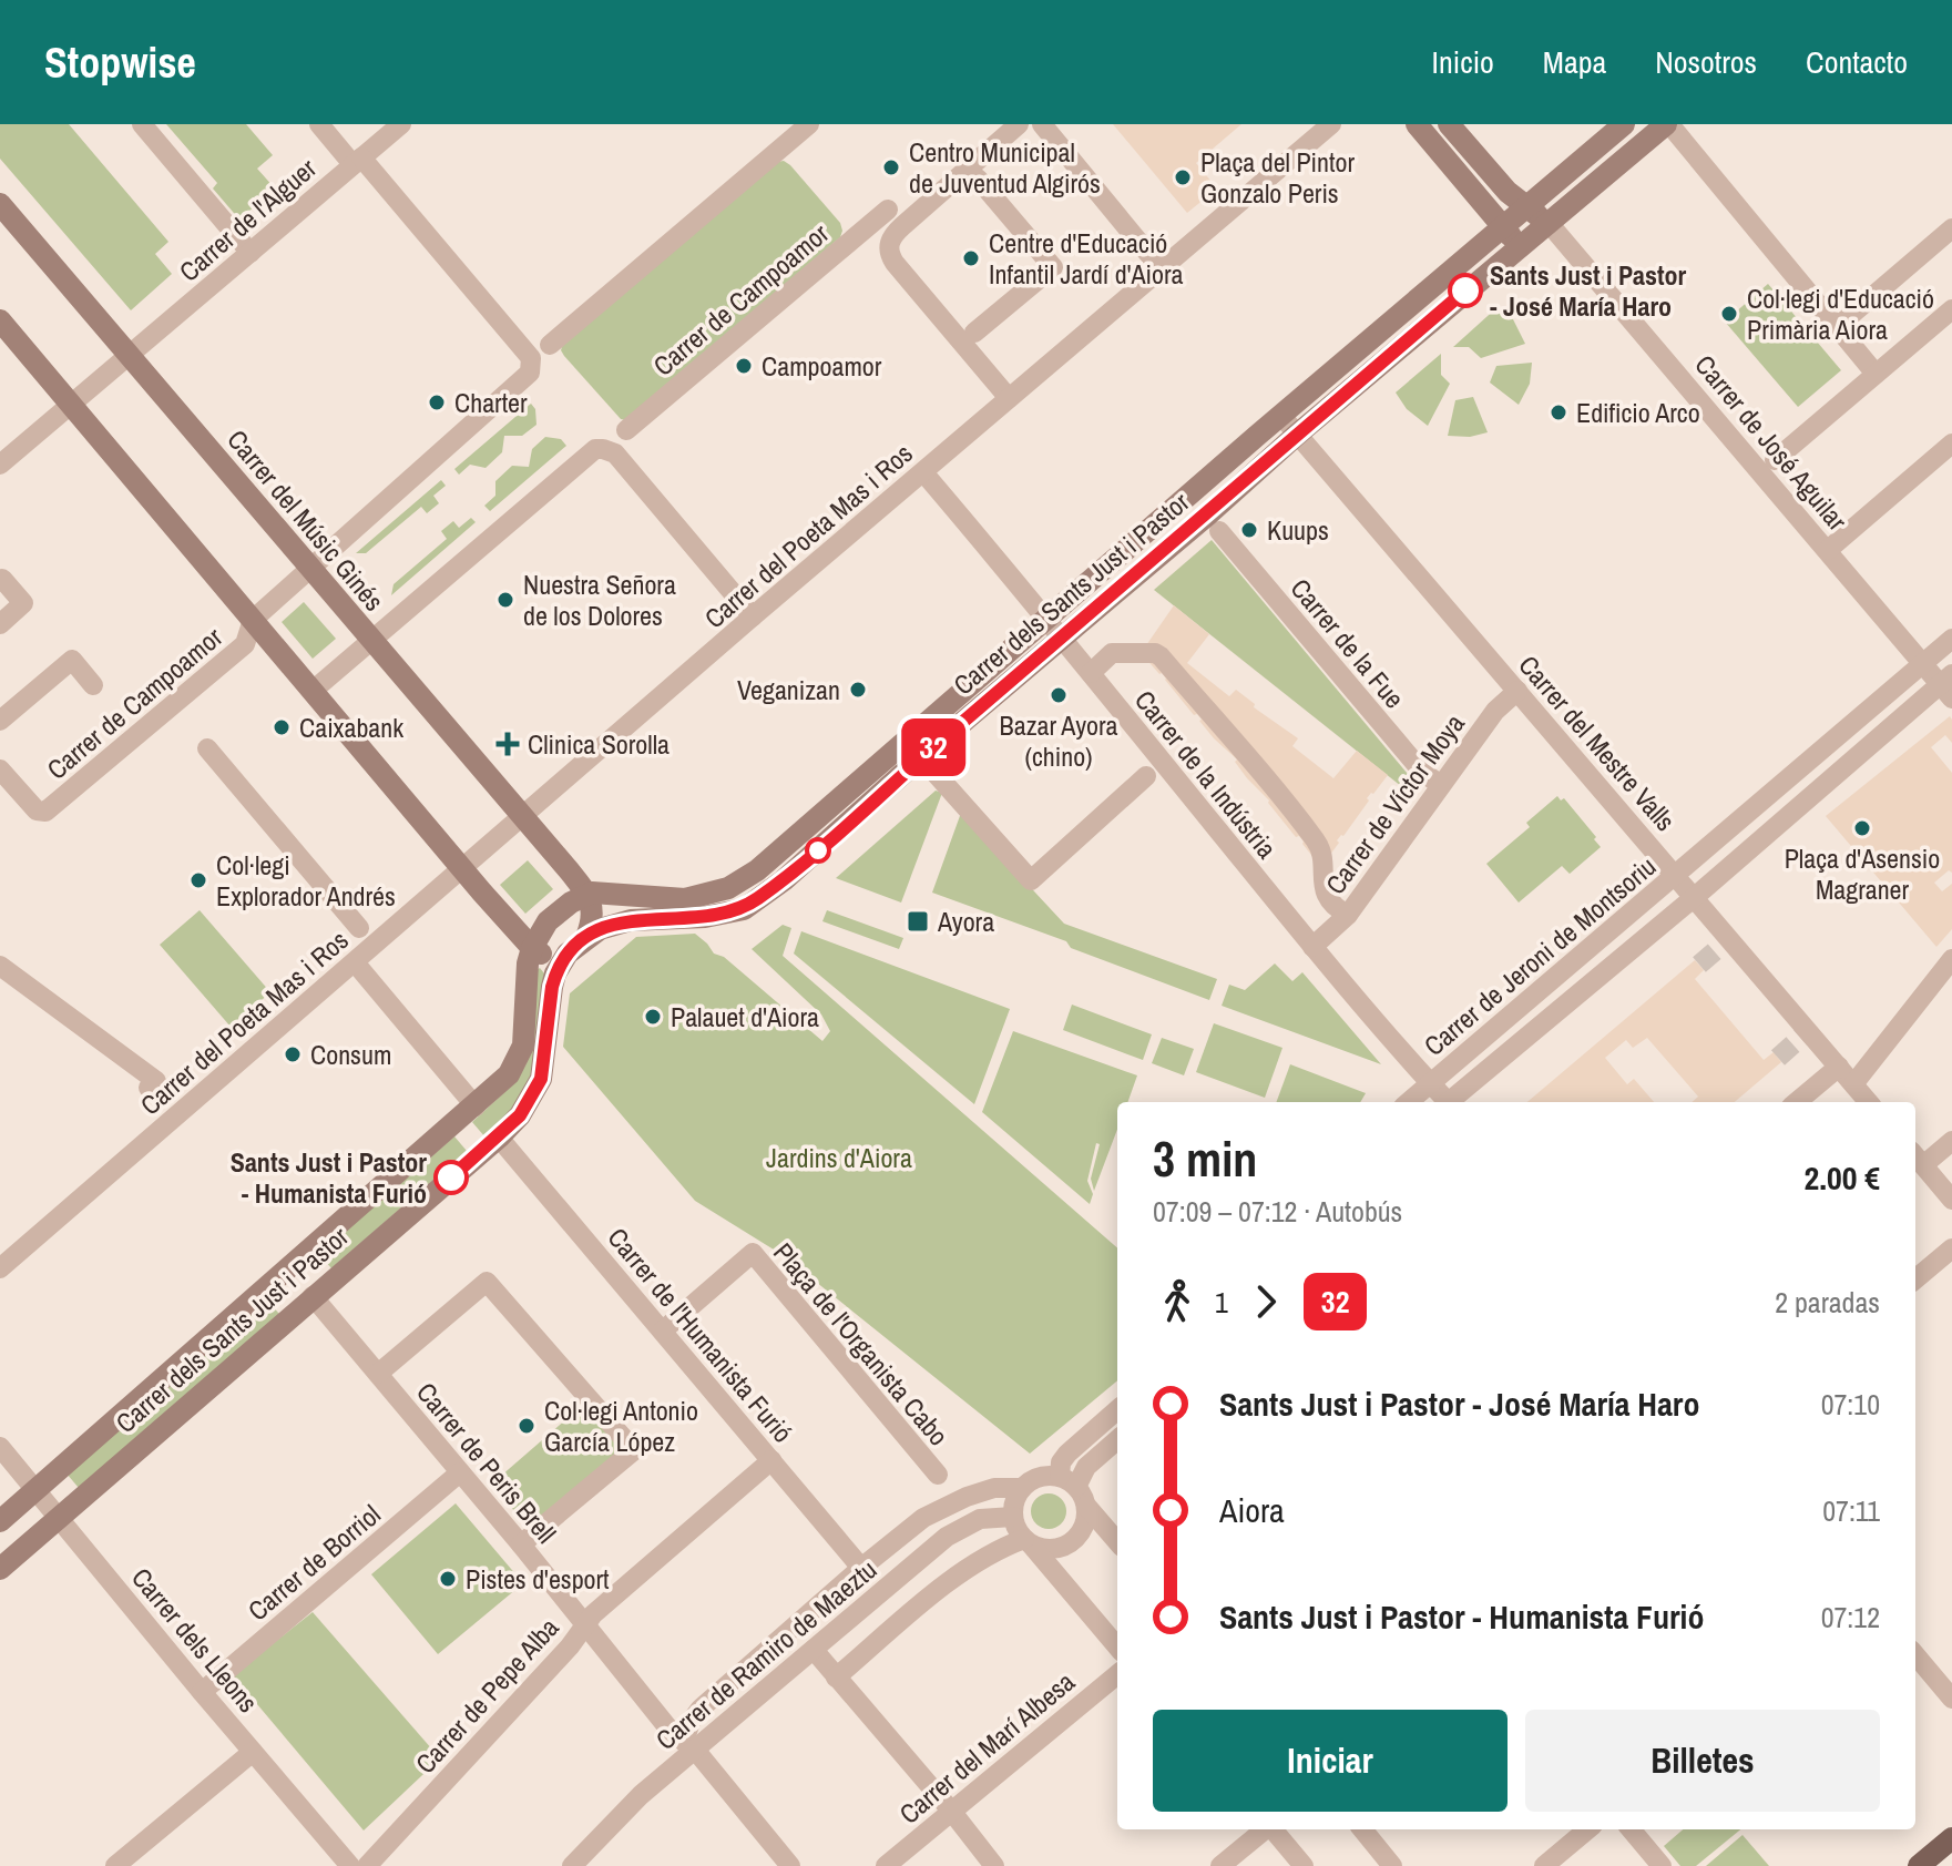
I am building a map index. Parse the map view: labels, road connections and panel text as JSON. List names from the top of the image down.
{
  "streets": {
    "street": [
      "Carrer de l'Alguer",
      "Carrer de Campoamor",
      "Carrer de José Aguilar",
      "Carrer del Músic Ginés",
      "Carrer del Poeta Mas i Ros",
      "Carrer dels Sants Just i Pastor",
      "Carrer de la Fue",
      "Carrer del Mestre Valls",
      "Carrer de la Indústria",
      "Carrer de Víctor Moya",
      "Carrer de Jeroni de Montsoriu",
      "Carrer de l'Humanista Furió",
      "Plaça de l'Organista Cabo",
      "Carrer de Peris Brell",
      "Carrer de Borriol",
      "Carrer dels Lleons",
      "Carrer de Ramiro de Maeztu",
      "Carrer de Pepe Alba",
      "Carrer del Marí Albesa"
    ]
  },
  "crossings": [
    ["Carrer de l'Alguer", "Carrer del Músic Ginés"],
    ["Carrer de Campoamor", "Carrer del Músic Ginés"],
    ["Carrer de José Aguilar", "Carrer dels Sants Just i Pastor"],
    ["Carrer de José Aguilar", "Carrer de Jeroni de Montsoriu"],
    ["Carrer del Músic Ginés", "Carrer del Poeta Mas i Ros"],
    ["Carrer del Músic Ginés", "Carrer dels Sants Just i Pastor"],
    ["Carrer del Poeta Mas i Ros", "Carrer de la Indústria"],
    ["Carrer dels Sants Just i Pastor", "Carrer del Mestre Valls"],
    ["Carrer dels Sants Just i Pastor", "Carrer de la Indústria"],
    ["Carrer dels Sants Just i Pastor", "Carrer de l'Humanista Furió"],
    ["Carrer dels Sants Just i Pastor", "Carrer de Peris Brell"],
    ["Carrer dels Sants Just i Pastor", "Carrer dels Lleons"],
    ["Carrer de la Fue", "Carrer de Víctor Moya"],
    ["Carrer del Mestre Valls", "Carrer de Víctor Moya"],
    ["Carrer del Mestre Valls", "Carrer de Jeroni de Montsoriu"],
    ["Carrer de la Indústria", "Carrer de Víctor Moya"],
    ["Carrer de la Indústria", "Carrer de Jeroni de Montsoriu"],
    ["Carrer de l'Humanista Furió", "Plaça de l'Organista Cabo"],
    ["Carrer de l'Humanista Furió", "Carrer de Ramiro de Maeztu"],
    ["Carrer de l'Humanista Furió", "Carrer de Pepe Alba"],
    ["Carrer de Peris Brell", "Carrer de Borriol"],
    ["Carrer de Peris Brell", "Carrer de Ramiro de Maeztu"],
    ["Carrer de Peris Brell", "Carrer de Pepe Alba"],
    ["Carrer de Borriol", "Carrer dels Lleons"]
  ],
  "parks": ["Jardins d'Aiora"],
  "places": {
    "other": [
      "Centro Municipal de Juventud Algirós",
      "Plaça del Pintor Gonzalo Peris",
      "Centre d'Educació Infantil Jardí d'Aiora",
      "Sants Just i Pastor - José María Haro",
      "Col·legi d'Educació Primària Aiora",
      "Campoamor",
      "Charter",
      "Edificio Arco",
      "Kuups",
      "Nuestra Señora de los Dolores",
      "Veganizan",
      "Bazar Ayora (chino)",
      "Caixabank",
      "Plaça d'Asensio Magraner",
      "Col·legi Explorador Andrés",
      "Palauet d'Aiora",
      "Consum",
      "Sants Just i Pastor - Humanista Furió",
      "Col·legi Antonio García López",
      "Pistes d'esport"
    ],
    "health": ["Clinica Sorolla"],
    "transit": ["Ayora"]
  },
  "lines": ["bus line 32"],
  "page": {
    "header": "Stopwise",
    "nav": [
      "Inicio",
      "Mapa",
      "Nosotros",
      "Contacto"
    ],
    "on_map": "32",
    "heading": ["3 min", "07:09 – 07:12 · Autobús", "2.00 €"],
    "legs": ["1", "32", "2 paradas"],
    "list": [
      {
        "name": "Sants Just i Pastor - José María Haro",
        "value": "07:10"
      },
      {
        "name": "Aiora",
        "value": "07:11"
      },
      {
        "name": "Sants Just i Pastor - Humanista Furió",
        "value": "07:12"
      }
    ],
    "buttons": ["Iniciar", "Billetes"]
  }
}
